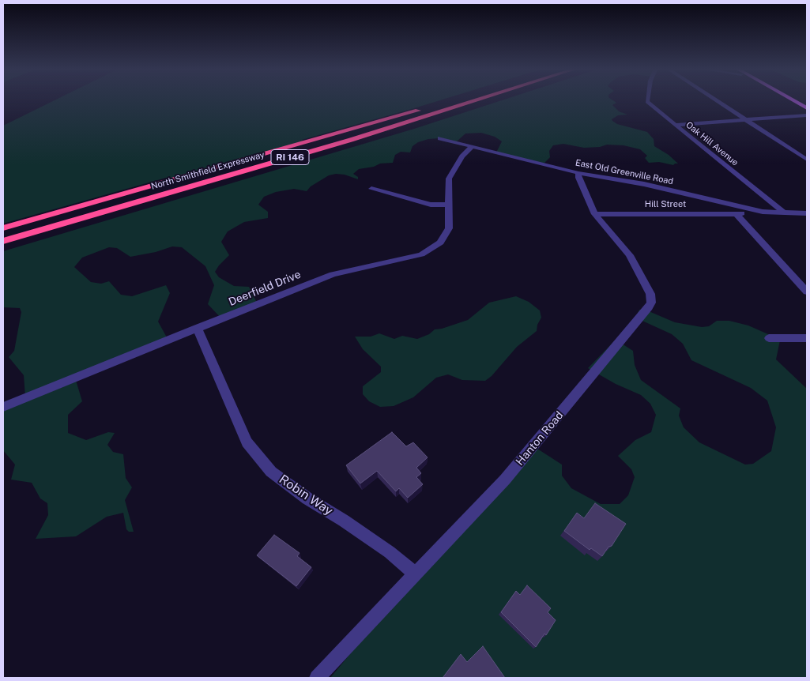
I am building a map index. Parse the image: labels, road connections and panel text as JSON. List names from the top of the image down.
{
  "streets": {
    "highway": ["RI 146", "North Smithfield Expressway"],
    "street": [
      "Oak Hill Avenue",
      "East Old Greenville Road",
      "Hill Street",
      "Deerfield Drive",
      "Hanton Road",
      "Robin Way"
    ]
  },
  "crossings": [
    ["Oak Hill Avenue", "East Old Greenville Road"],
    ["East Old Greenville Road", "Hill Street"],
    ["East Old Greenville Road", "Deerfield Drive"],
    ["East Old Greenville Road", "Hanton Road"],
    ["Hill Street", "Hanton Road"],
    ["Deerfield Drive", "Robin Way"],
    ["Hanton Road", "Robin Way"]
  ]
}
